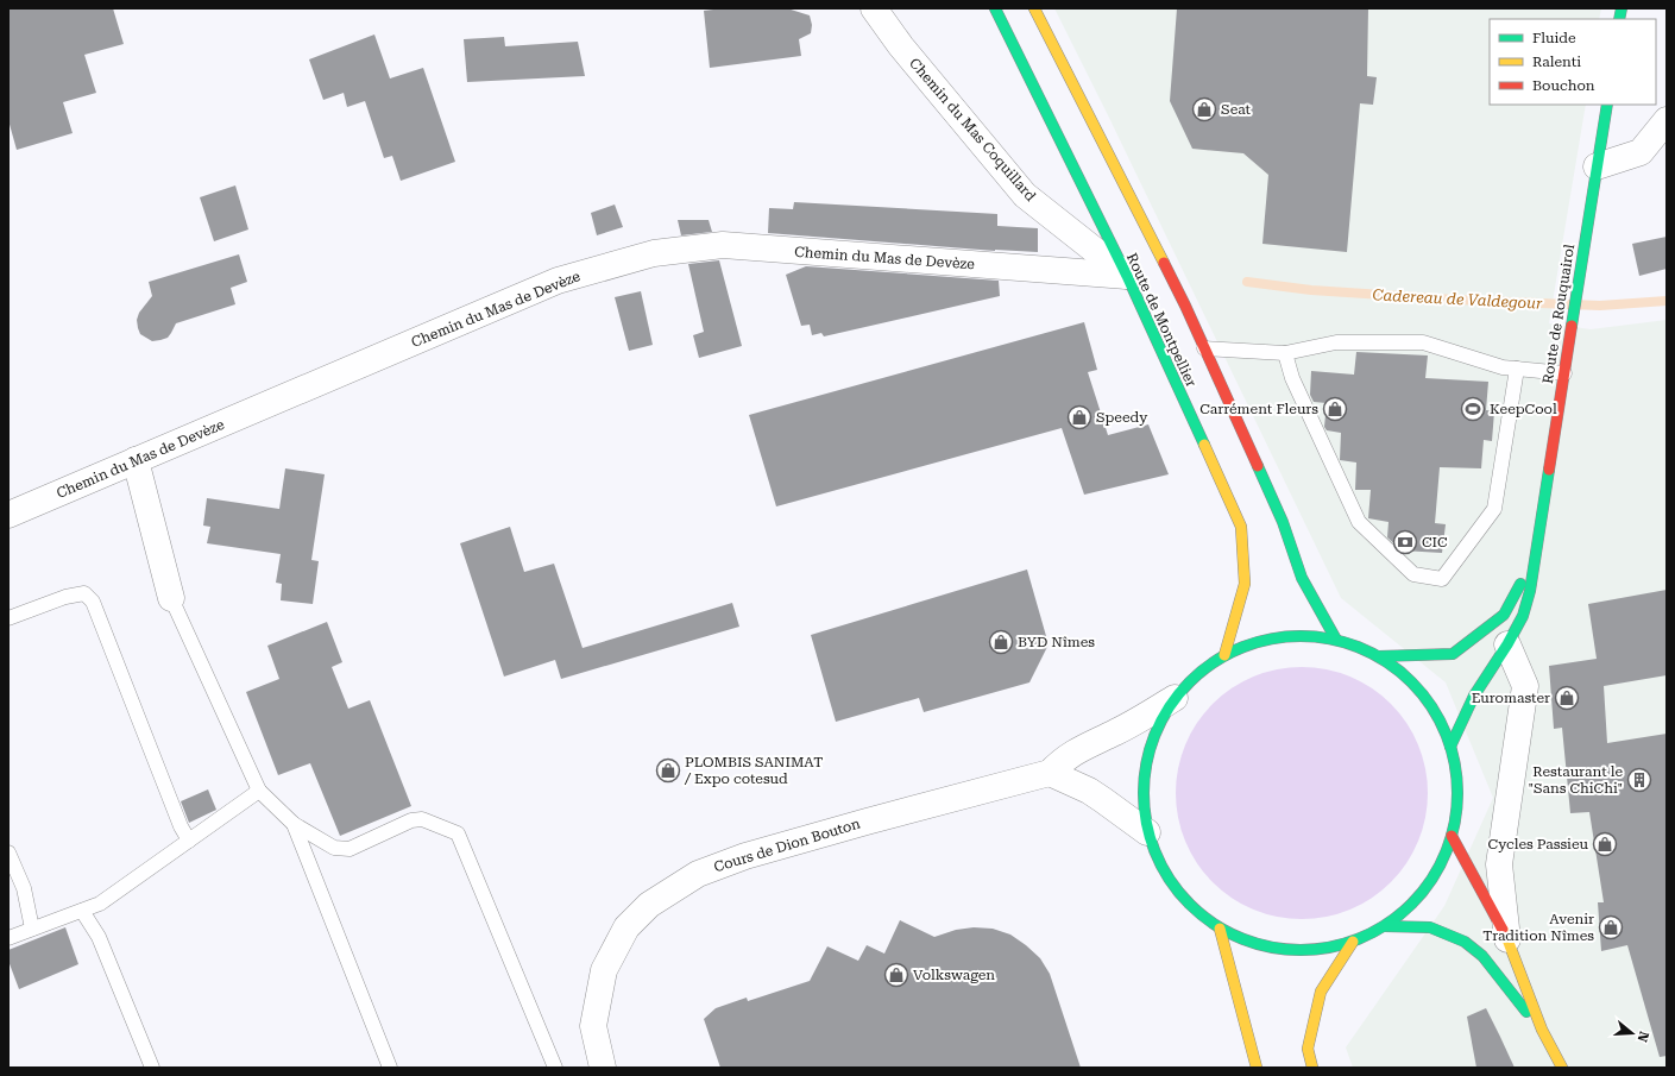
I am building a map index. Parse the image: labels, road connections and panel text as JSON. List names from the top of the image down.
{
  "streets": {
    "main road": ["Route de Rouquairol", "Route de Montpellier"],
    "street": ["Chemin du Mas Coquillard", "Chemin du Mas de Devèze", "Cours de Dion Bouton"]
  },
  "crossings": [
    ["Chemin du Mas Coquillard", "Chemin du Mas de Devèze"],
    ["Chemin du Mas Coquillard", "Route de Montpellier"],
    ["Chemin du Mas de Devèze", "Route de Montpellier"]
  ],
  "water": ["Cadereau de Valdegour"],
  "places": {
    "shop": [
      "Seat",
      "Carrément Fleurs",
      "Speedy",
      "BYD Nîmes",
      "Euromaster",
      "PLOMBIS SANIMAT / Expo cotesud",
      "Cycles Passieu",
      "Avenir Tradition Nîmes",
      "Volkswagen"
    ],
    "sports": ["KeepCool"],
    "bank": ["CIC"],
    "building": ["Restaurant le \"Sans ChiChi\""]
  },
  "legend": ["Fluide", "Ralenti", "Bouchon"],
  "north": "right"
}
